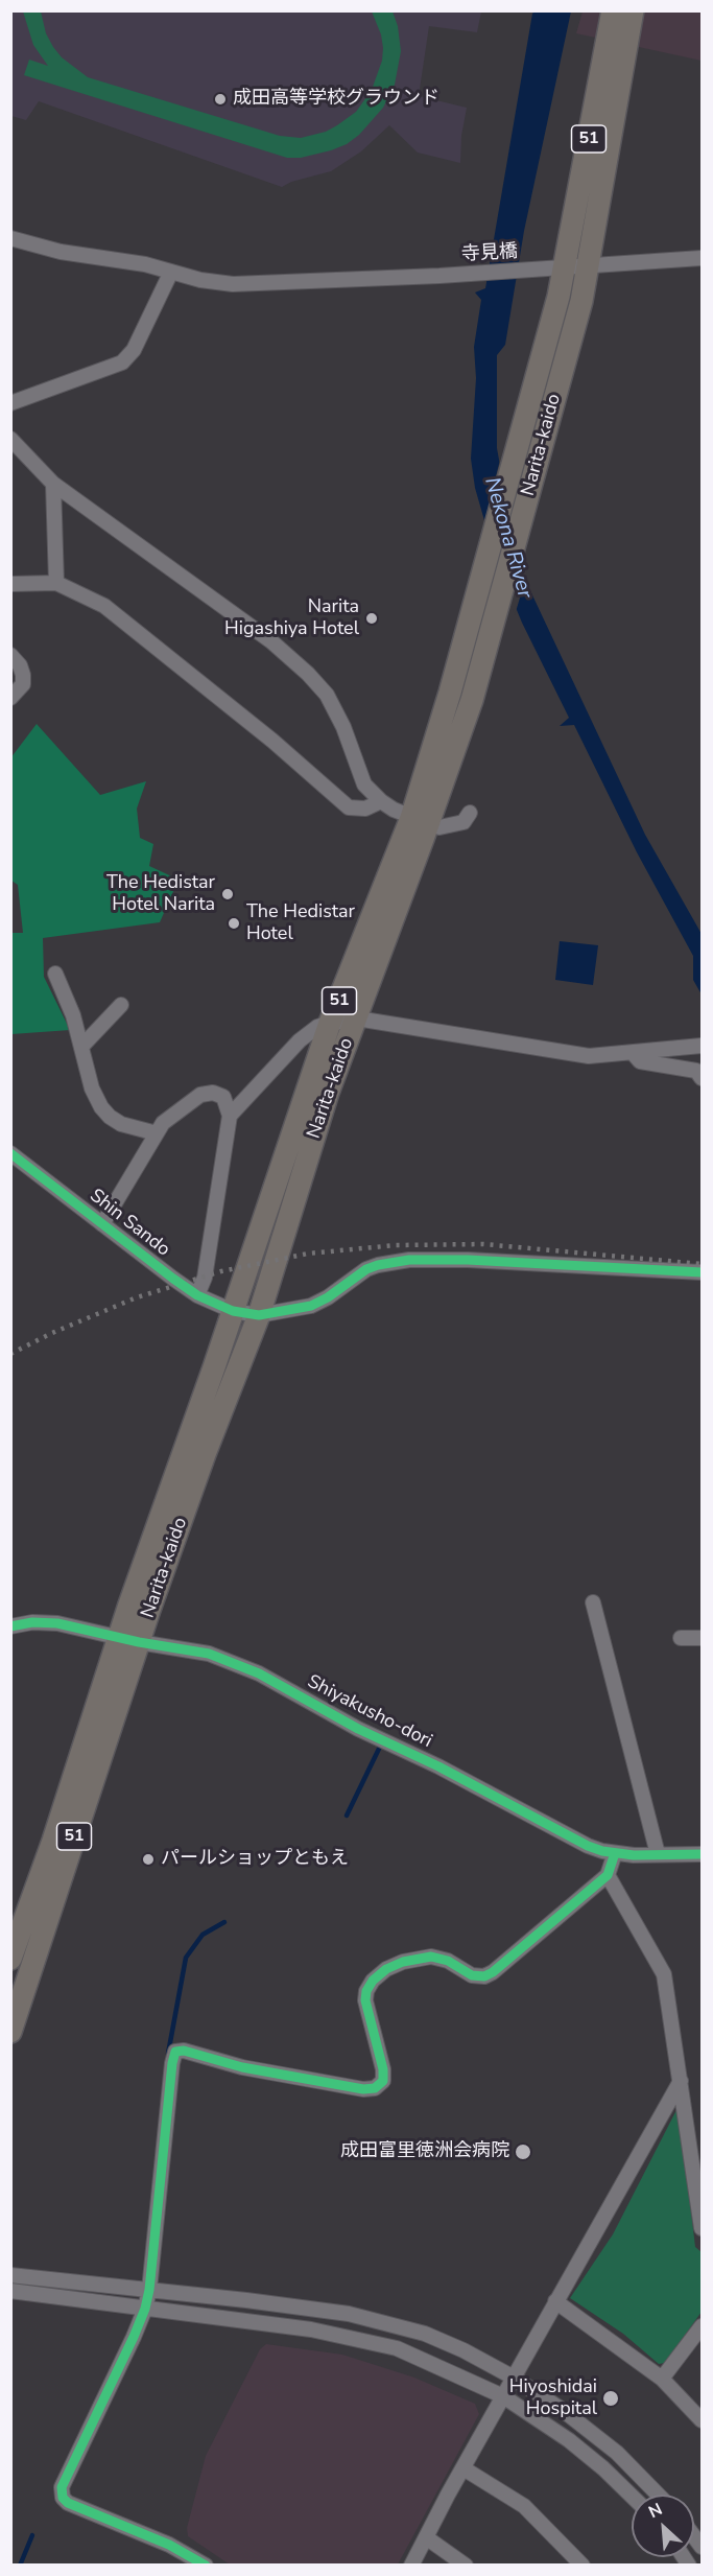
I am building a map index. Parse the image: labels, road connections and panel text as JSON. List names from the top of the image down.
{
  "streets": {
    "highway": ["51", "Narita-kaido"],
    "street": ["寺見橋", "Shin Sando", "Shiyakusho-dori"]
  },
  "crossings": [
    ["51", "寺見橋"],
    ["51", "Narita-kaido"],
    ["寺見橋", "Narita-kaido"],
    ["Narita-kaido", "Shin Sando"],
    ["Narita-kaido", "Shiyakusho-dori"]
  ],
  "water": ["Nekona River"],
  "places": [
    "成田高等学校グラウンド",
    "Narita Higashiya Hotel",
    "The Hedistar Hotel Narita",
    "The Hedistar Hotel",
    "パールショップともえ",
    "成田富里徳洲会病院",
    "Hiyoshidai Hospital"
  ],
  "north": "top left"
}
